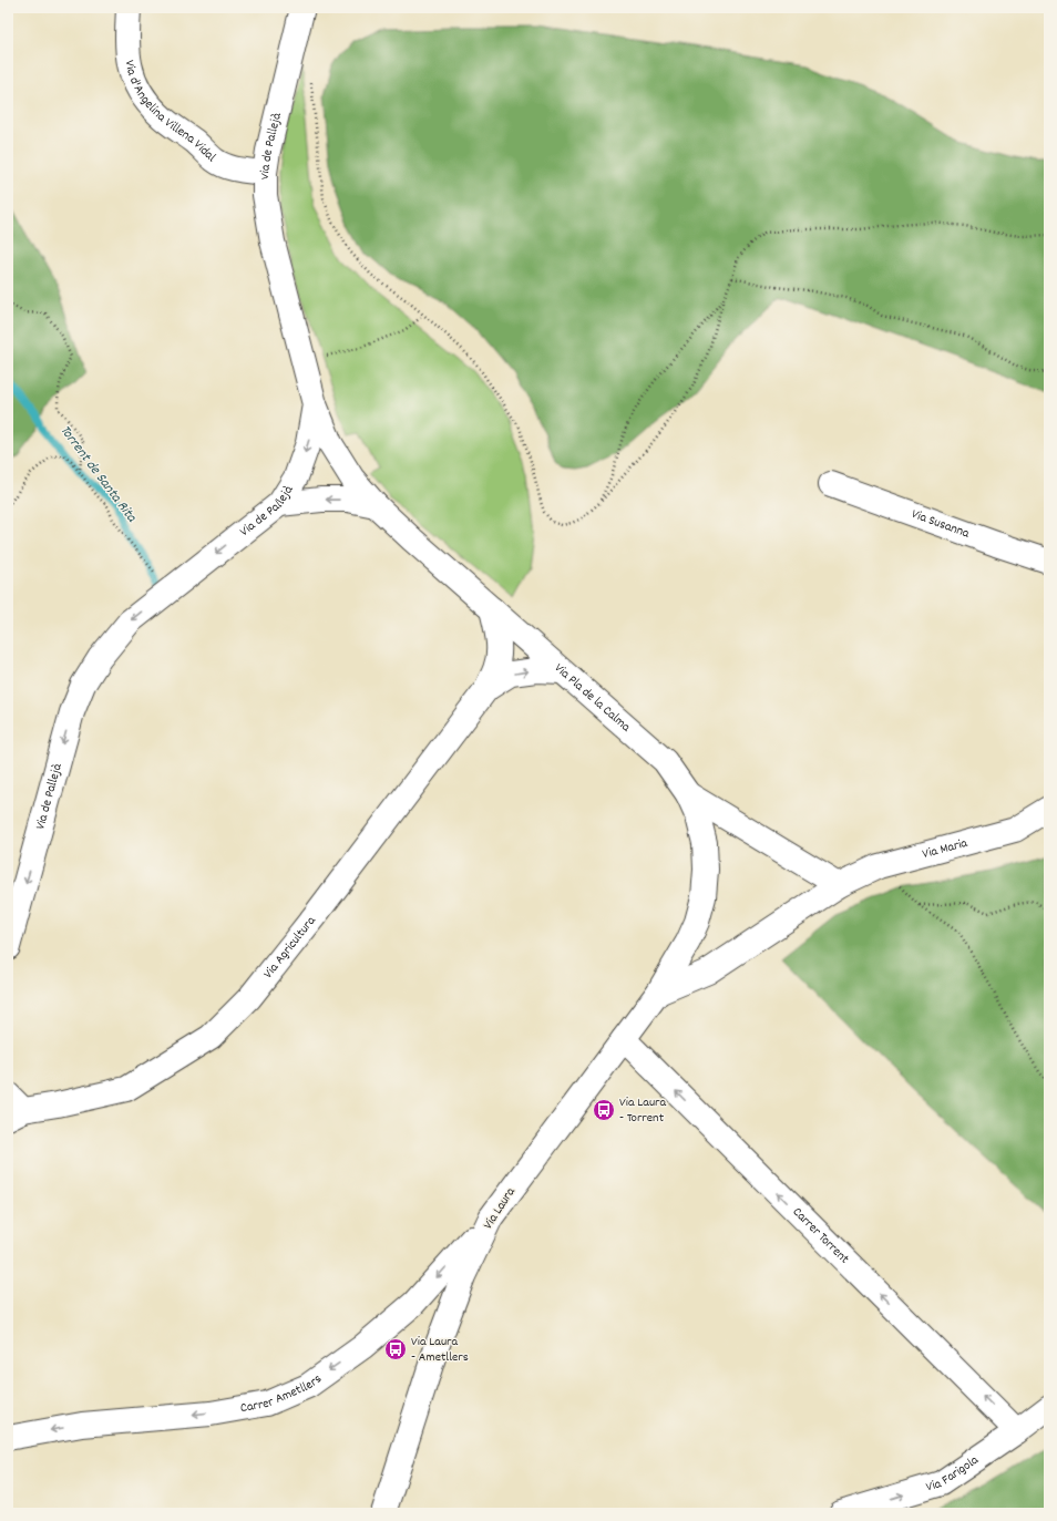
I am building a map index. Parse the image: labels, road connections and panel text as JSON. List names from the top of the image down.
{
  "streets": {
    "street": [
      "Via d'Angelina Villena Vidal",
      "Via de Pallejà",
      "Via Susanna",
      "Via Pla de la Calma",
      "Via Maria",
      "Via Agricultura",
      "Via Laura",
      "Carrer Torrent",
      "Carrer Ametllers",
      "Via Farigola"
    ]
  },
  "crossings": [
    ["Via d'Angelina Villena Vidal", "Via de Pallejà"],
    ["Via de Pallejà", "Via Pla de la Calma"],
    ["Via Pla de la Calma", "Via Agricultura"],
    ["Via Pla de la Calma", "Via Laura"],
    ["Via Maria", "Via Laura"],
    ["Via Laura", "Carrer Torrent"],
    ["Via Laura", "Carrer Ametllers"],
    ["Carrer Torrent", "Via Farigola"]
  ],
  "one_way": [
    "Via de Pallejà",
    "Carrer Torrent",
    "Carrer Ametllers",
    "Via Farigola"
  ],
  "water": ["Torrent de Santa Rita"],
  "places": {
    "bus stop": ["Via Laura - Torrent", "Via Laura - Ametllers"]
  }
}
